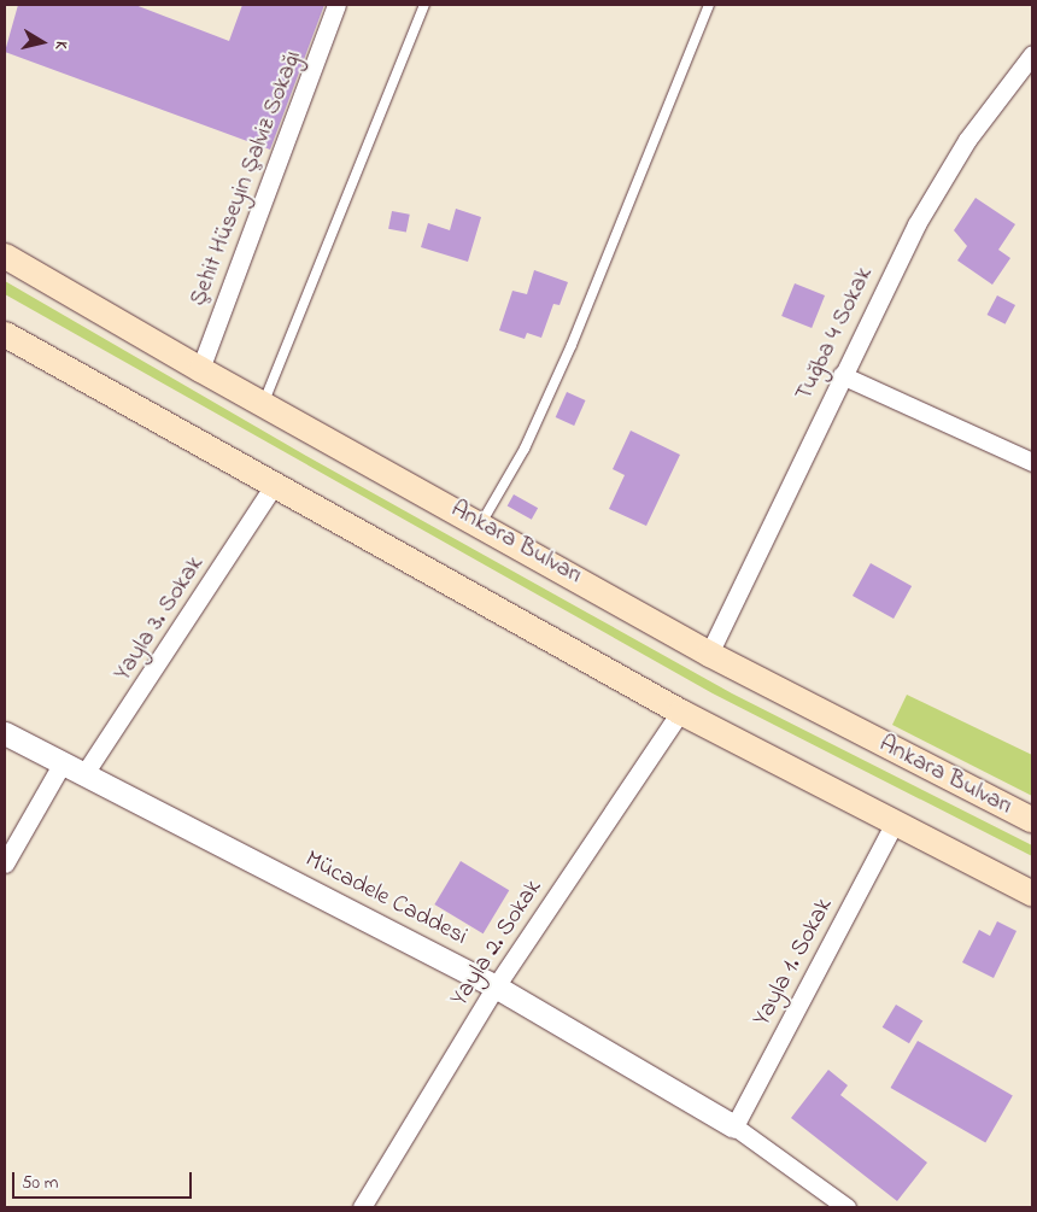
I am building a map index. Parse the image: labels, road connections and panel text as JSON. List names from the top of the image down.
{
  "streets": {
    "main road": ["Ankara Bulvarı"],
    "street": [
      "Şehit Hüseyin Şalviz Sokağı",
      "Tuğba 4 Sokak",
      "Yayla 3. Sokak",
      "Mücadele Caddesi",
      "Yayla 2. Sokak",
      "Yayla 1. Sokak"
    ]
  },
  "crossings": [
    ["Şehit Hüseyin Şalviz Sokağı", "Ankara Bulvarı"],
    ["Tuğba 4 Sokak", "Ankara Bulvarı"],
    ["Yayla 3. Sokak", "Mücadele Caddesi"],
    ["Mücadele Caddesi", "Yayla 2. Sokak"],
    ["Mücadele Caddesi", "Yayla 1. Sokak"]
  ],
  "scale_bar": "50 m",
  "north": "right"
}
